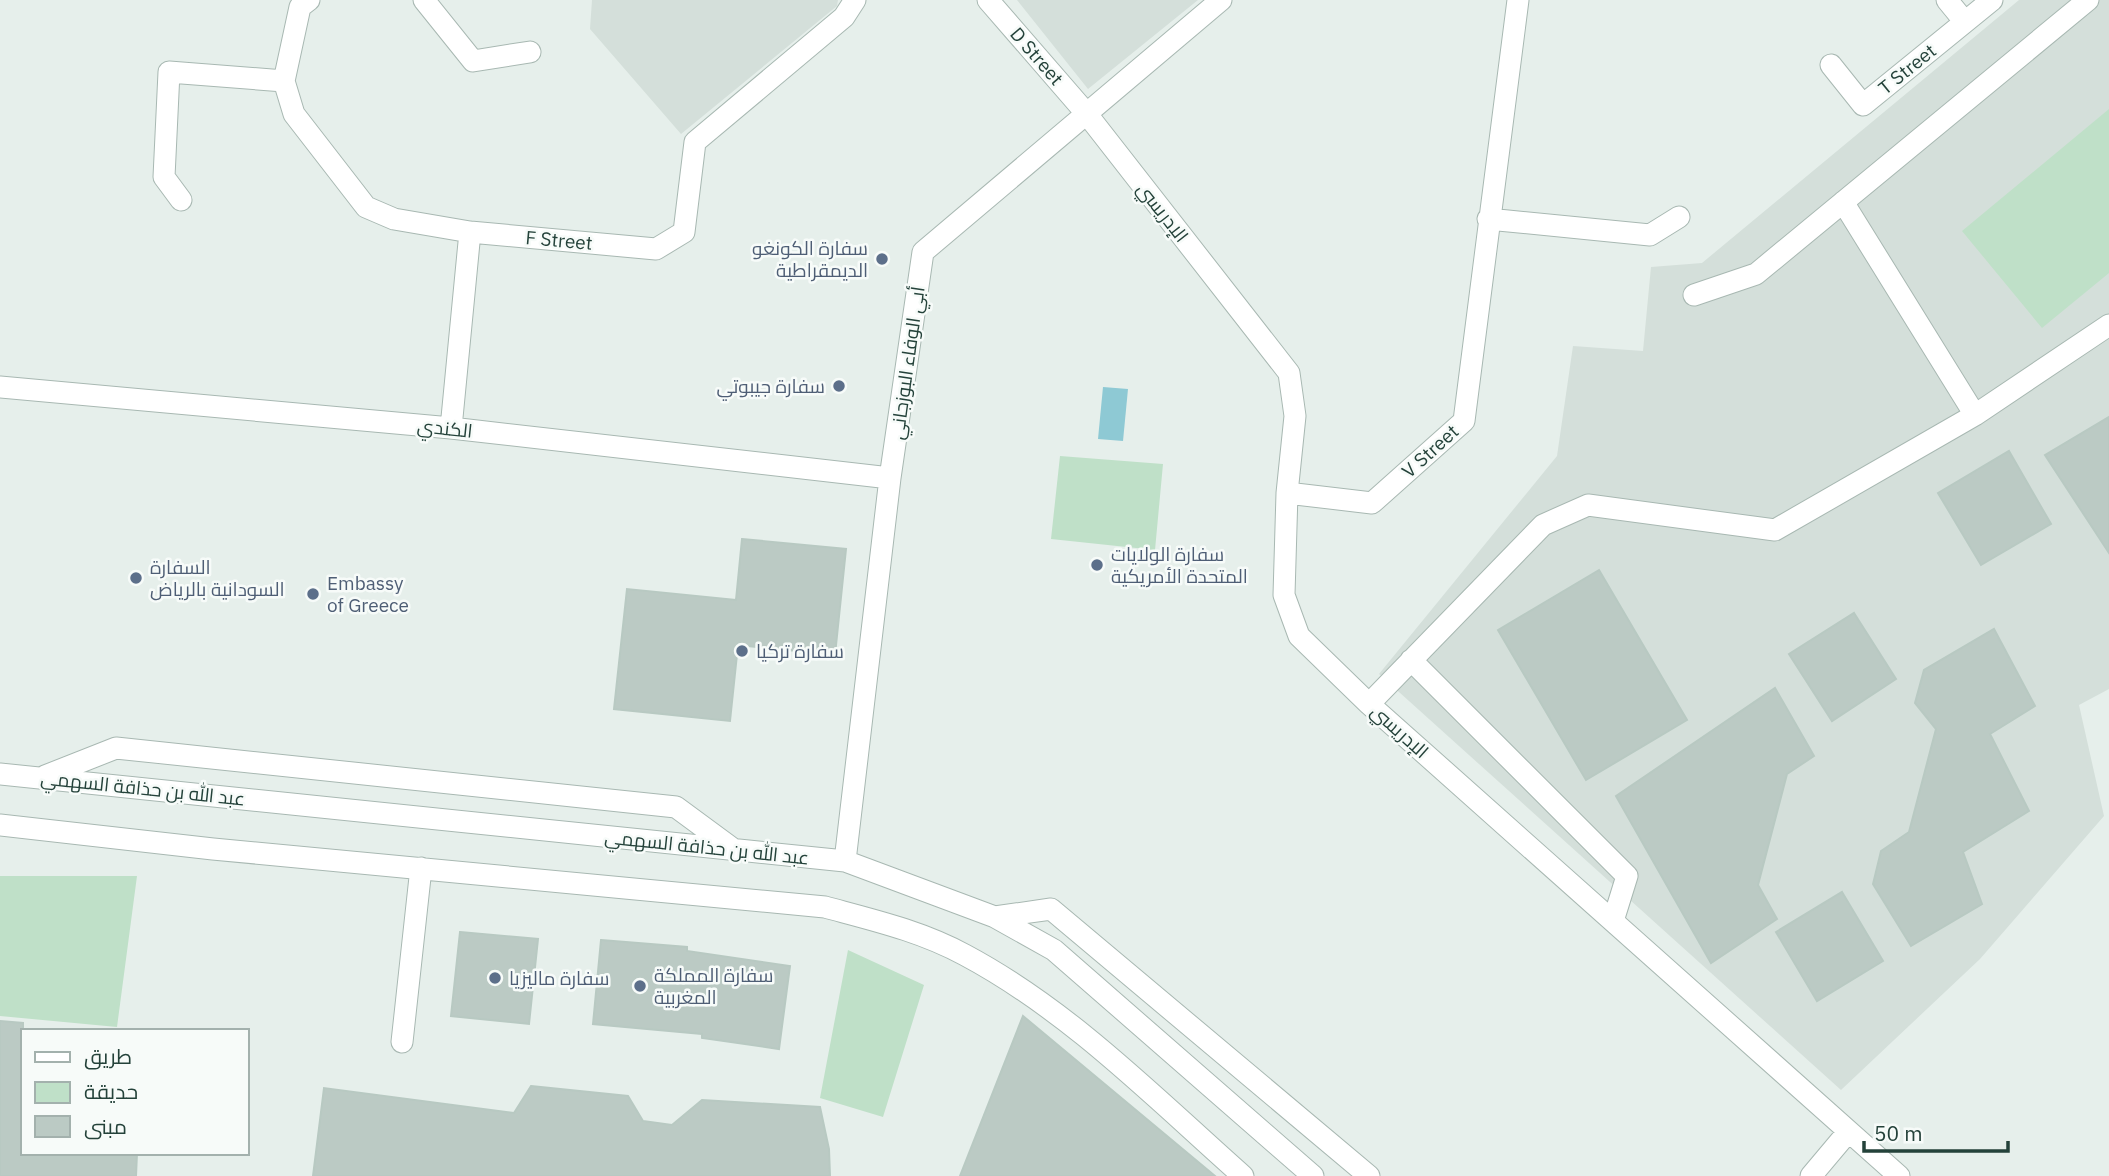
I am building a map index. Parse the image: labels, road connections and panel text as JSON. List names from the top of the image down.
{
  "streets": {
    "street": [
      "D Street",
      "T Street",
      "الإدريسي",
      "F Street",
      "أبي الوفاء البوزجاني",
      "الكندي",
      "V Street",
      "عبد الله بن حذافة السهمي"
    ]
  },
  "crossings": [
    ["D Street", "الإدريسي"],
    ["D Street", "أبي الوفاء البوزجاني"],
    ["الإدريسي", "V Street"],
    ["أبي الوفاء البوزجاني", "الكندي"],
    ["أبي الوفاء البوزجاني", "عبد الله بن حذافة السهمي"]
  ],
  "places": [
    "سفارة الكونغو الديمقراطية",
    "سفارة جيبوتي",
    "سفارة الولايات المتحدة الأمريكية",
    "السفارة السودانية بالرياض",
    "Embassy of Greece",
    "سفارة تركيا",
    "سفارة ماليزيا",
    "سفارة المملكة المغربية"
  ],
  "legend": ["طريق", "حديقة", "مبنى"],
  "scale_bar": "50 m"
}
